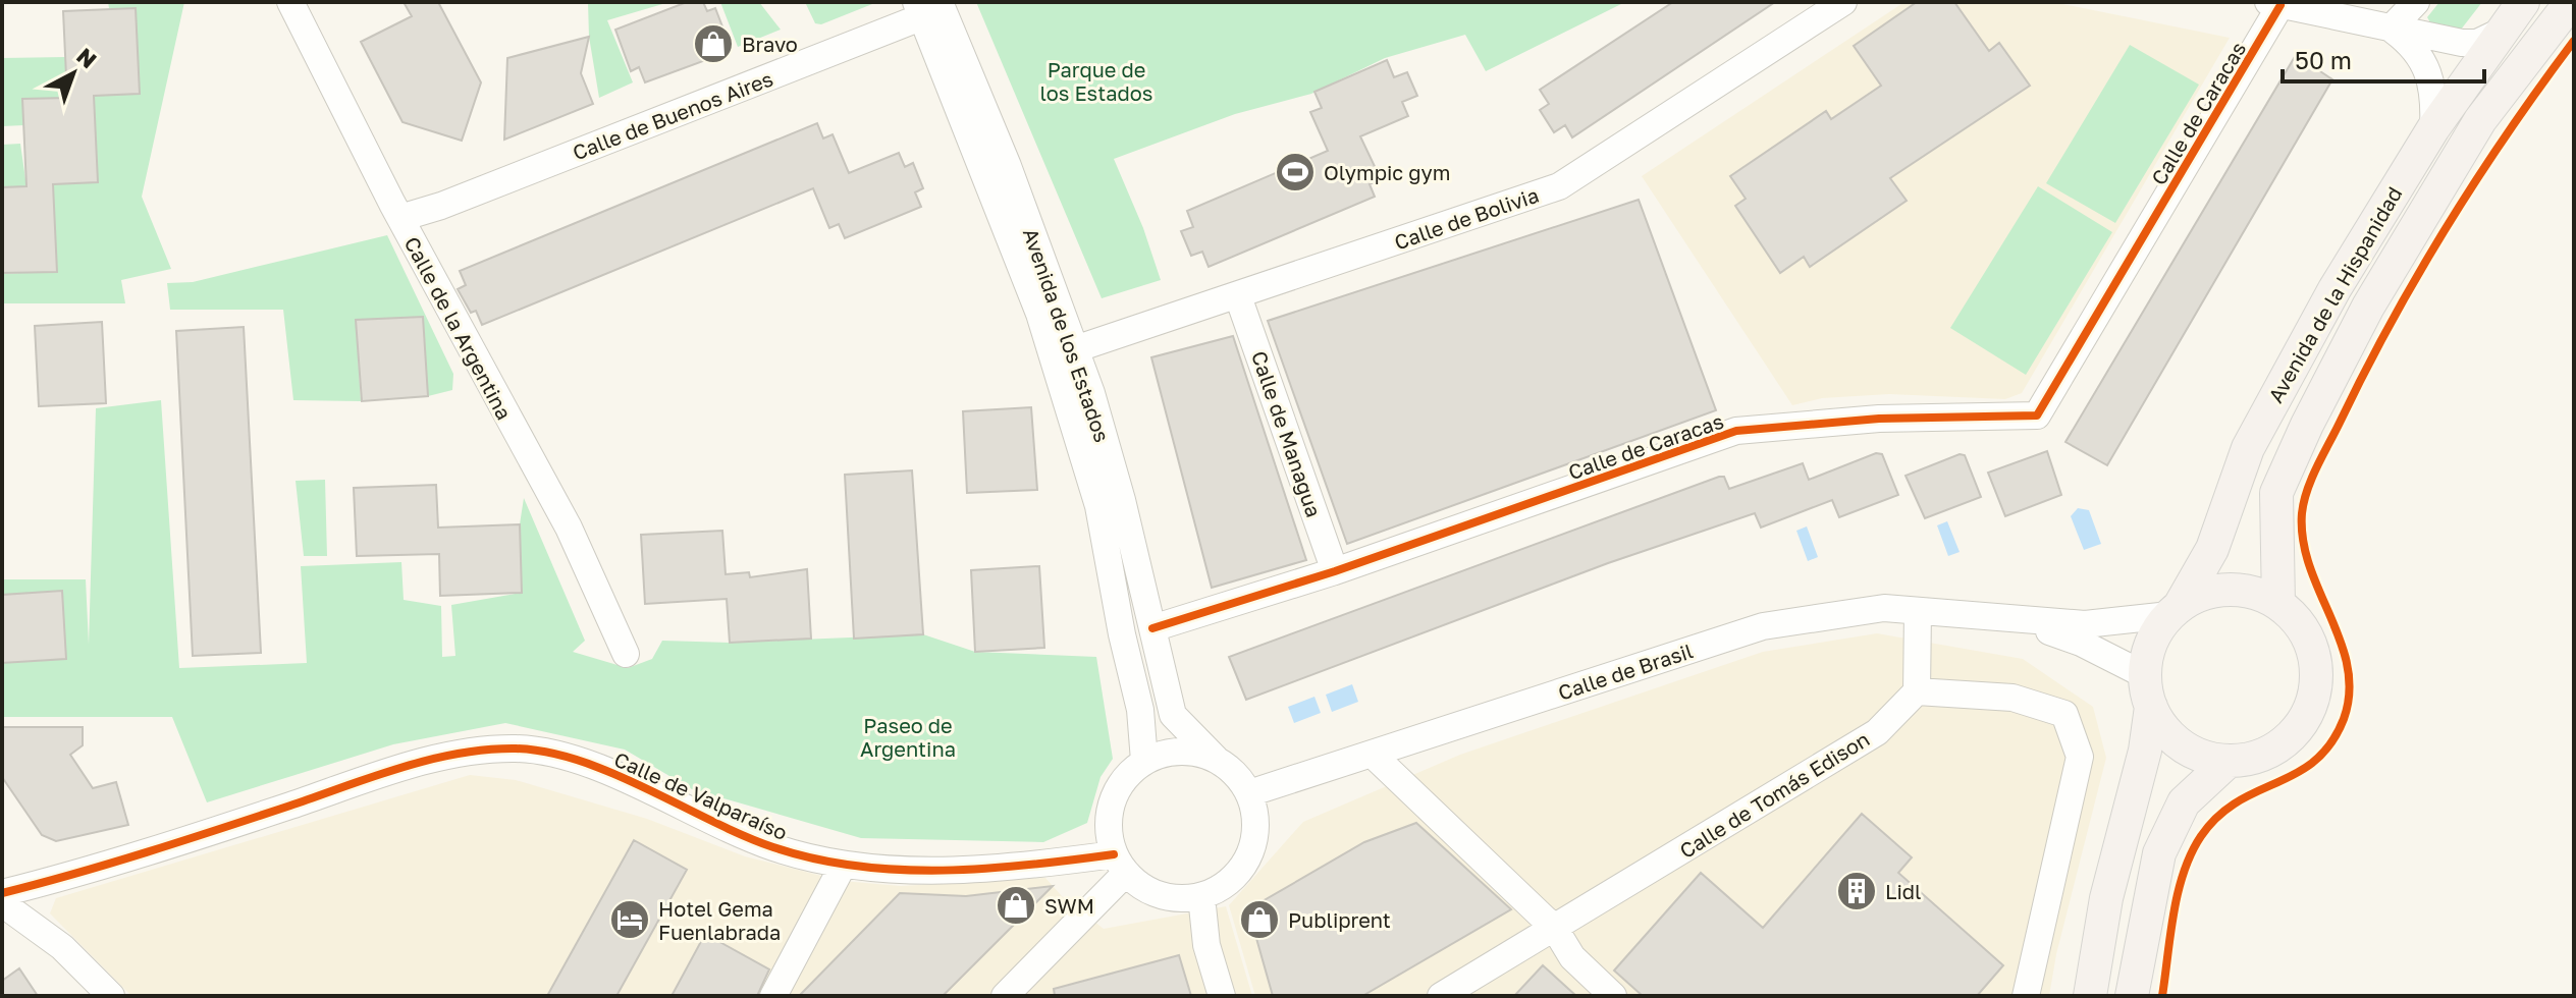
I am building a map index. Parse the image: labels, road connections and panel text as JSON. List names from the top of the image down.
{
  "streets": {
    "main road": ["Avenida de la Hispanidad"],
    "street": [
      "Calle de Caracas",
      "Calle de Buenos Aires",
      "Calle de Bolivia",
      "Calle de la Argentina",
      "Avenida de los Estados",
      "Calle de Managua",
      "Calle de Brasil",
      "Calle de Tomás Edison",
      "Calle de Valparaíso"
    ]
  },
  "crossings": [
    ["Calle de Caracas", "Avenida de los Estados"],
    ["Calle de Caracas", "Calle de Managua"],
    ["Calle de Buenos Aires", "Calle de la Argentina"],
    ["Calle de Buenos Aires", "Avenida de los Estados"],
    ["Calle de Bolivia", "Avenida de los Estados"],
    ["Calle de Bolivia", "Calle de Managua"],
    ["Avenida de la Hispanidad", "Calle de Brasil"],
    ["Avenida de los Estados", "Calle de Brasil"],
    ["Avenida de los Estados", "Calle de Valparaíso"],
    ["Calle de Brasil", "Calle de Valparaíso"]
  ],
  "parks": ["Parque de los Estados", "Paseo de Argentina"],
  "places": {
    "shop": ["Bravo", "SWM", "Publiprent"],
    "sports": ["Olympic gym"],
    "building": ["Lidl"],
    "hotel": ["Hotel Gema Fuenlabrada"]
  },
  "scale_bar": "50 m",
  "north": "top right"
}
